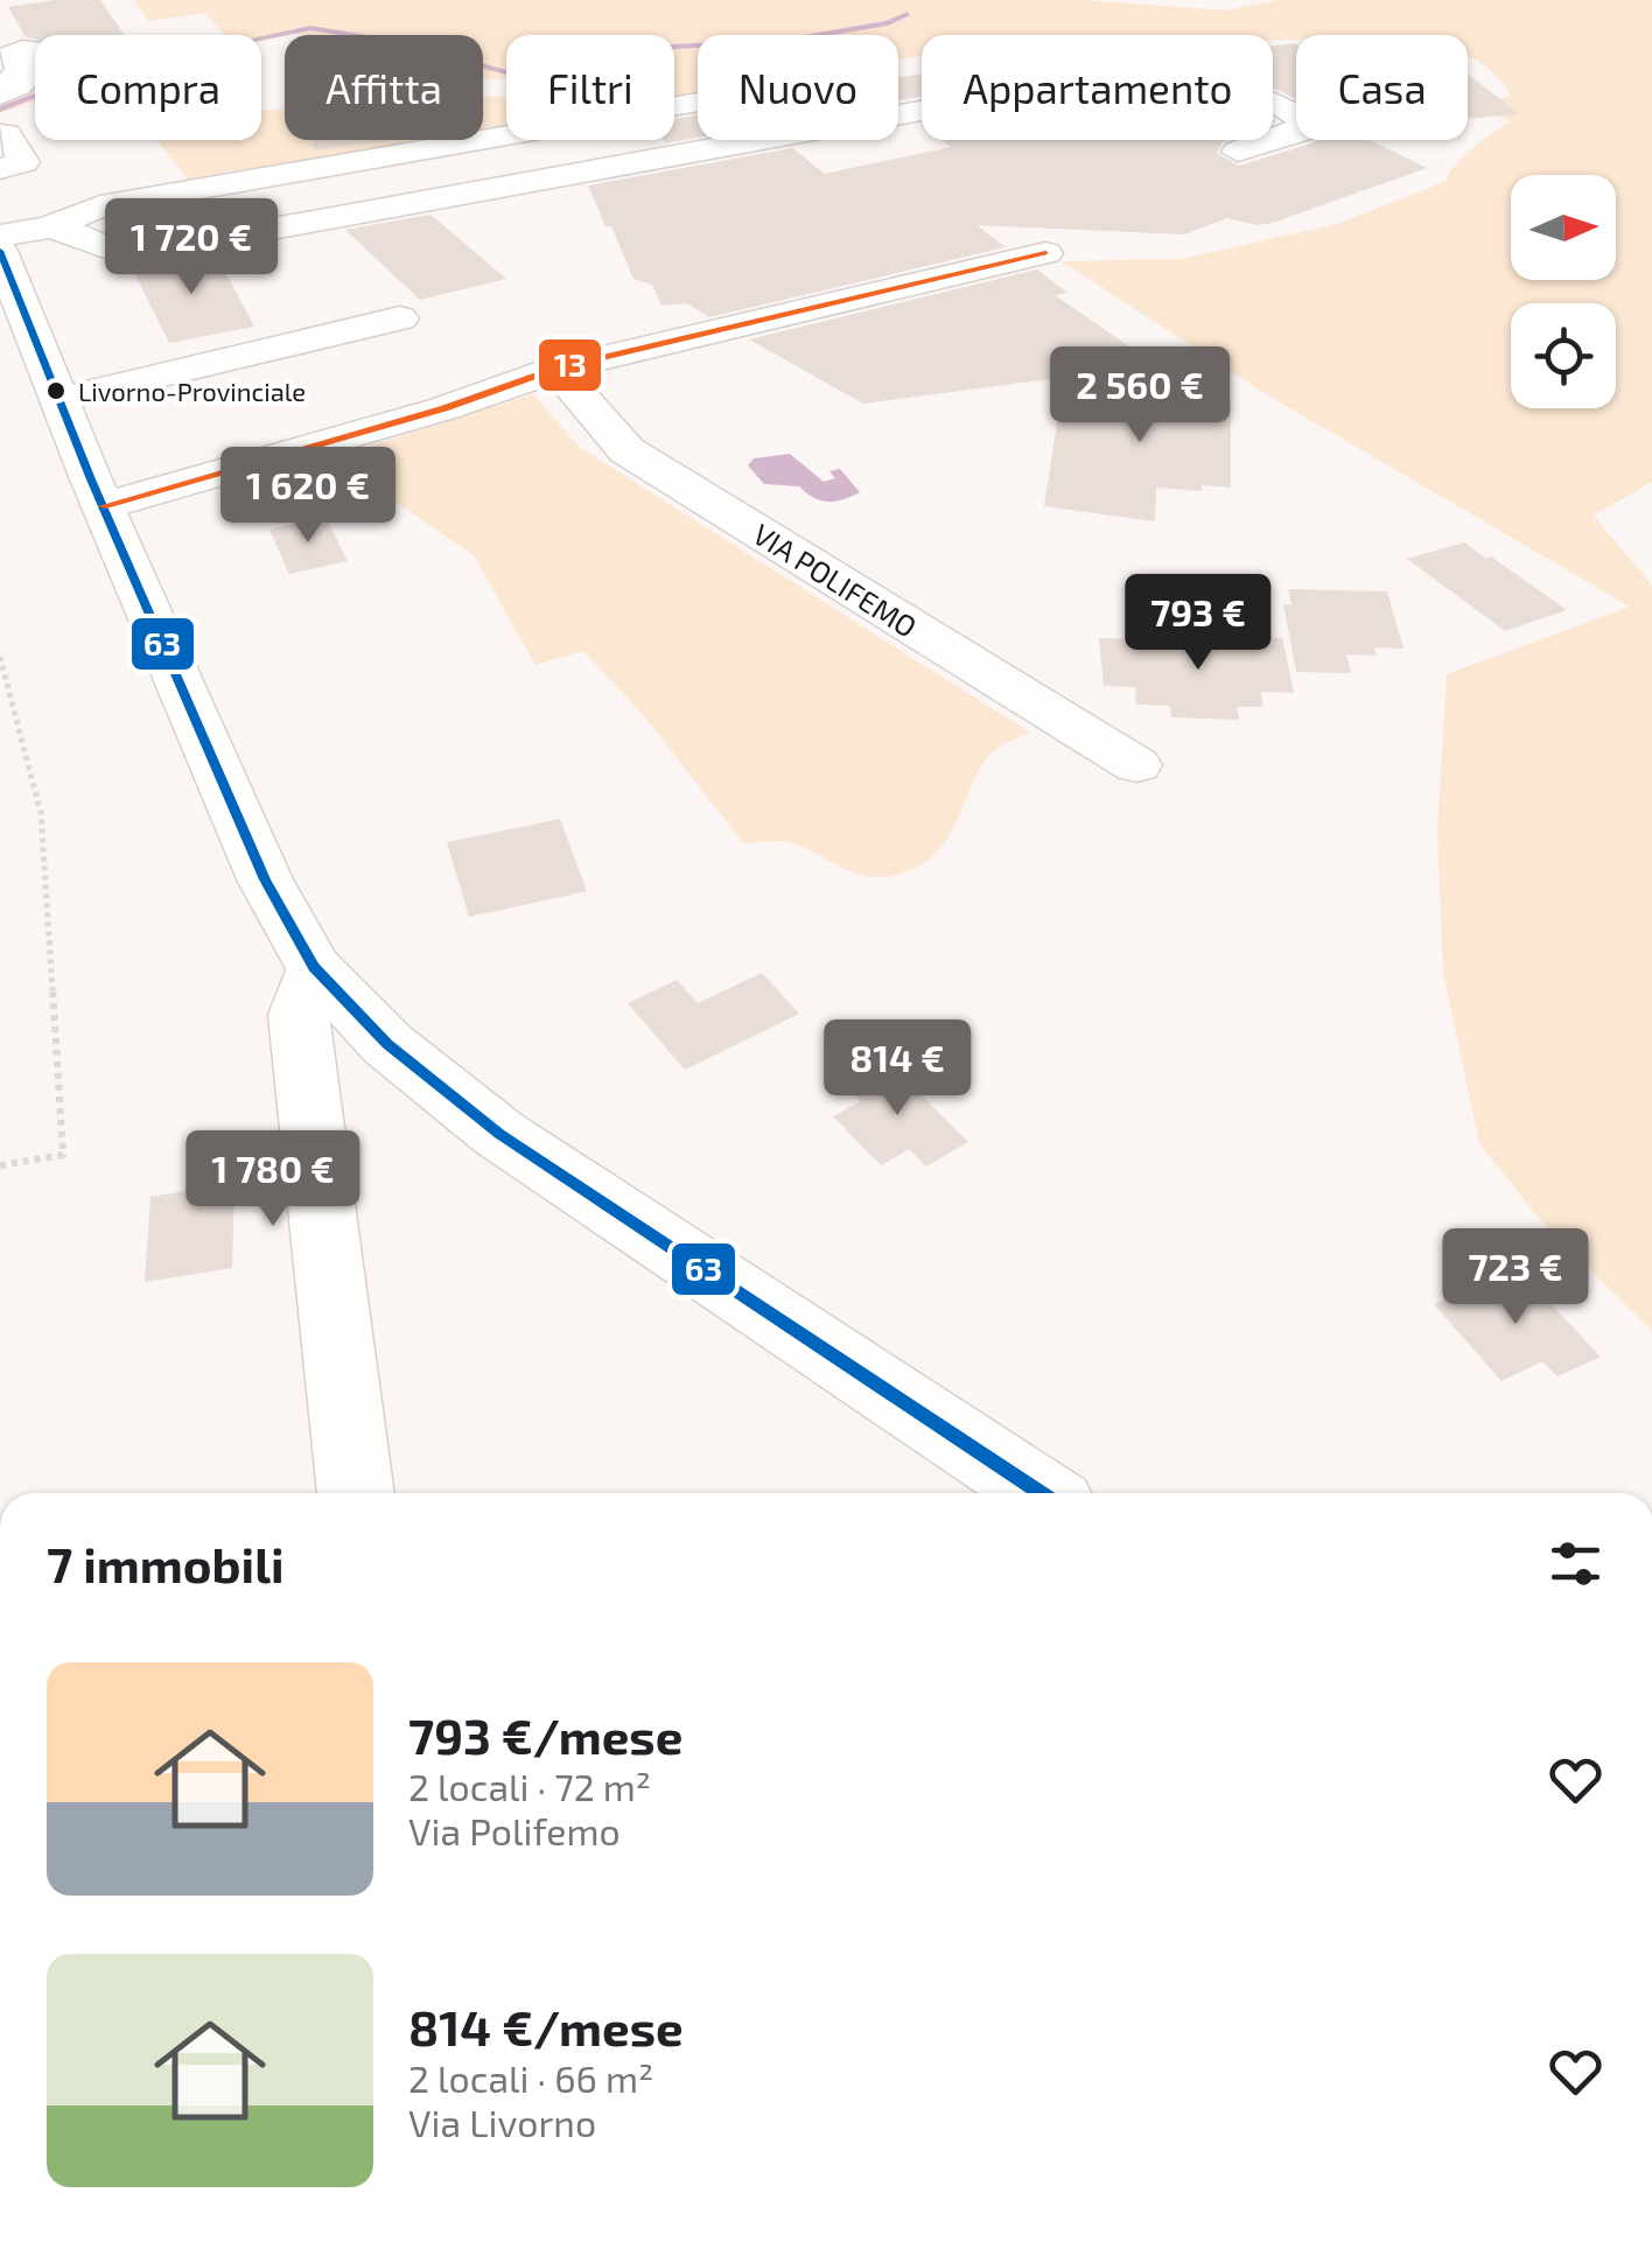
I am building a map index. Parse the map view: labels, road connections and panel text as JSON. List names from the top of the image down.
{
  "streets": {
    "street": ["VIA POLIFEMO"]
  },
  "places": ["Livorno-Provinciale"],
  "lines": ["transit line 63", "transit line 13"],
  "north": "right",
  "page": {
    "chip": [
      "Compra",
      "Affitta",
      "Filtri",
      "Nuovo",
      "Appartamento",
      "Casa"
    ],
    "price": [
      "1 720 €",
      "2 560 €",
      "1 620 €",
      "793 €",
      "814 €",
      "1 780 €",
      "723 €"
    ],
    "heading": "7 immobili",
    "list": [
      {
        "name": "793 €/mese",
        "note": "2 locali · 72 m² · Via Polifemo"
      },
      {
        "name": "814 €/mese",
        "note": "2 locali · 66 m² · Via Livorno"
      }
    ]
  }
}
